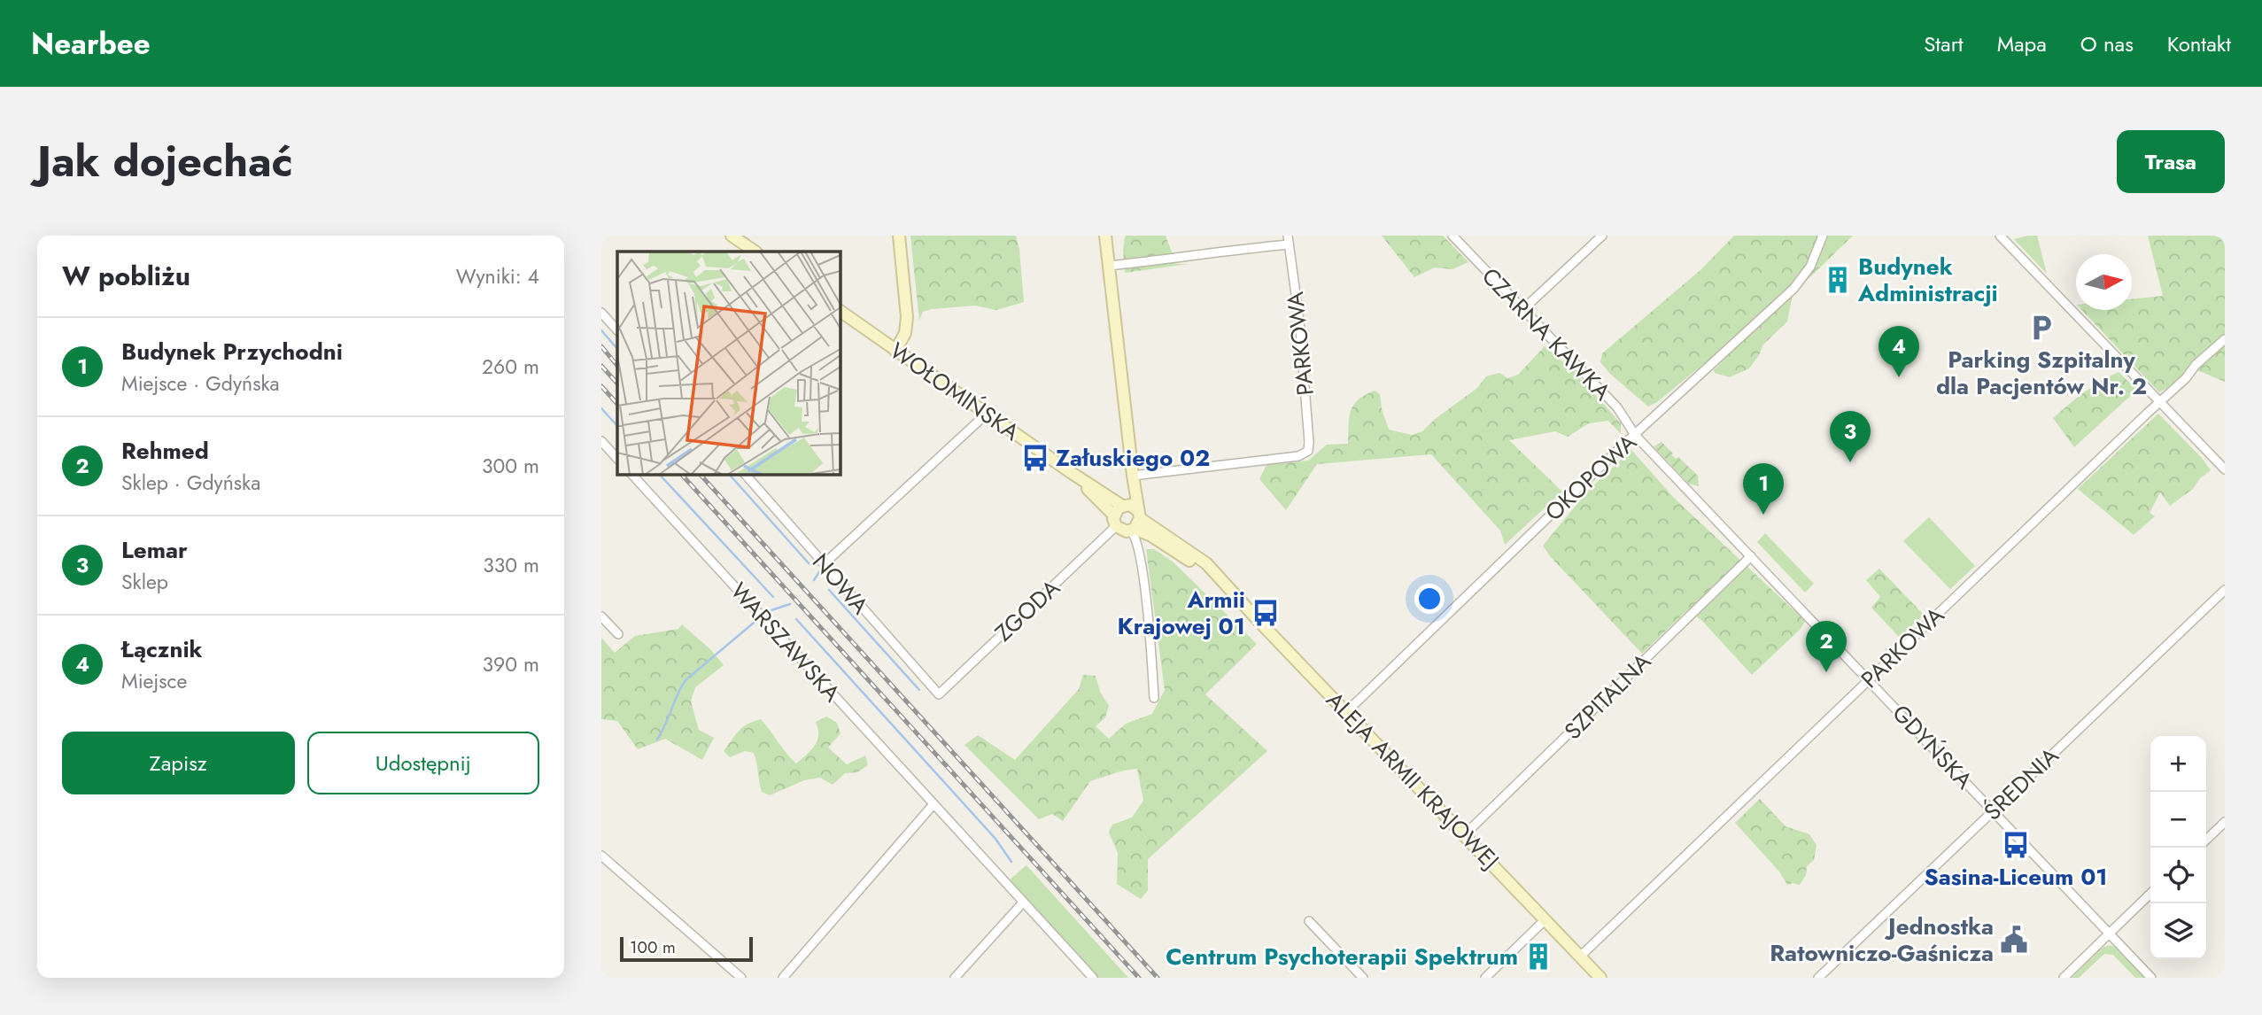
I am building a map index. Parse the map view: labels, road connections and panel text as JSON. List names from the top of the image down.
{
  "streets": {
    "street": [
      "CZARNA KAWKA",
      "PARKOWA",
      "WOŁOMIŃSKA",
      "OKOPOWA",
      "NOWA",
      "ZGODA",
      "WARSZAWSKA",
      "SZPITALNA",
      "GDYŃSKA",
      "ALEJA ARMII KRAJOWEJ",
      "ŚREDNIA"
    ]
  },
  "crossings": [
    ["CZARNA KAWKA", "OKOPOWA"],
    ["CZARNA KAWKA", "GDYŃSKA"],
    ["PARKOWA", "GDYŃSKA"],
    ["PARKOWA", "ALEJA ARMII KRAJOWEJ"],
    ["WOŁOMIŃSKA", "ZGODA"],
    ["WOŁOMIŃSKA", "ALEJA ARMII KRAJOWEJ"],
    ["OKOPOWA", "GDYŃSKA"],
    ["OKOPOWA", "ALEJA ARMII KRAJOWEJ"],
    ["NOWA", "ZGODA"],
    ["ZGODA", "ALEJA ARMII KRAJOWEJ"],
    ["SZPITALNA", "GDYŃSKA"],
    ["SZPITALNA", "ALEJA ARMII KRAJOWEJ"],
    ["GDYŃSKA", "ŚREDNIA"]
  ],
  "places": {
    "building": ["Budynek Administracji", "Centrum Psychoterapii Spektrum"],
    "parking": ["Parking Szpitalny dla Pacjentów Nr. 2"],
    "bus stop": ["Załuskiego 02", "Armii Krajowej 01", "Sasina-Liceum 01"],
    "public building": ["Jednostka Ratowniczo-Gaśnicza"]
  },
  "scale_bar": "100 m",
  "north": "right",
  "page": {
    "header": "Nearbee",
    "nav": [
      "Start",
      "Mapa",
      "O nas",
      "Kontakt"
    ],
    "title": "Jak dojechać",
    "buttons": [
      "Trasa",
      ["Zapisz", "Udostępnij"]
    ],
    "heading": ["W pobliżu", "Wyniki: 4"],
    "list": [
      {
        "mark": "1",
        "name": "Budynek Przychodni",
        "note": "Miejsce · Gdyńska",
        "value": "260 m"
      },
      {
        "mark": "2",
        "name": "Rehmed",
        "note": "Sklep · Gdyńska",
        "value": "300 m"
      },
      {
        "mark": "3",
        "name": "Lemar",
        "note": "Sklep",
        "value": "330 m"
      },
      {
        "mark": "4",
        "name": "Łącznik",
        "note": "Miejsce",
        "value": "390 m"
      }
    ],
    "pins": [
      "4",
      "3",
      "1",
      "2"
    ],
    "map_buttons": ["+", "−"],
    "scale": "100 m"
  }
}
